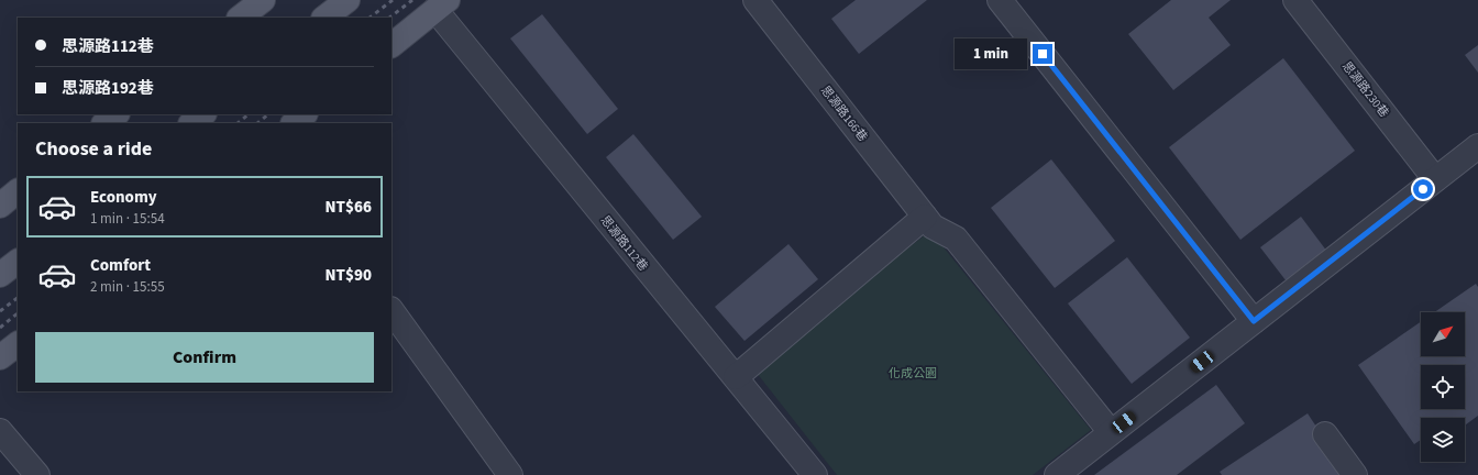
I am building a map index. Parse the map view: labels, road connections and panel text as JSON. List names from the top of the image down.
{
  "streets": {
    "street": ["思源路230巷", "思源路166巷", "思源路112巷"]
  },
  "parks": ["化成公園"],
  "north": "top right",
  "page": {
    "banner": ["思源路112巷", "思源路192巷"],
    "bubble": "1 min",
    "heading": "Choose a ride",
    "list": [
      {
        "name": "Economy",
        "note": "1 min · 15:54",
        "value": "NT$66"
      },
      {
        "name": "Comfort",
        "note": "2 min · 15:55",
        "value": "NT$90"
      }
    ],
    "buttons": "Confirm"
  }
}
